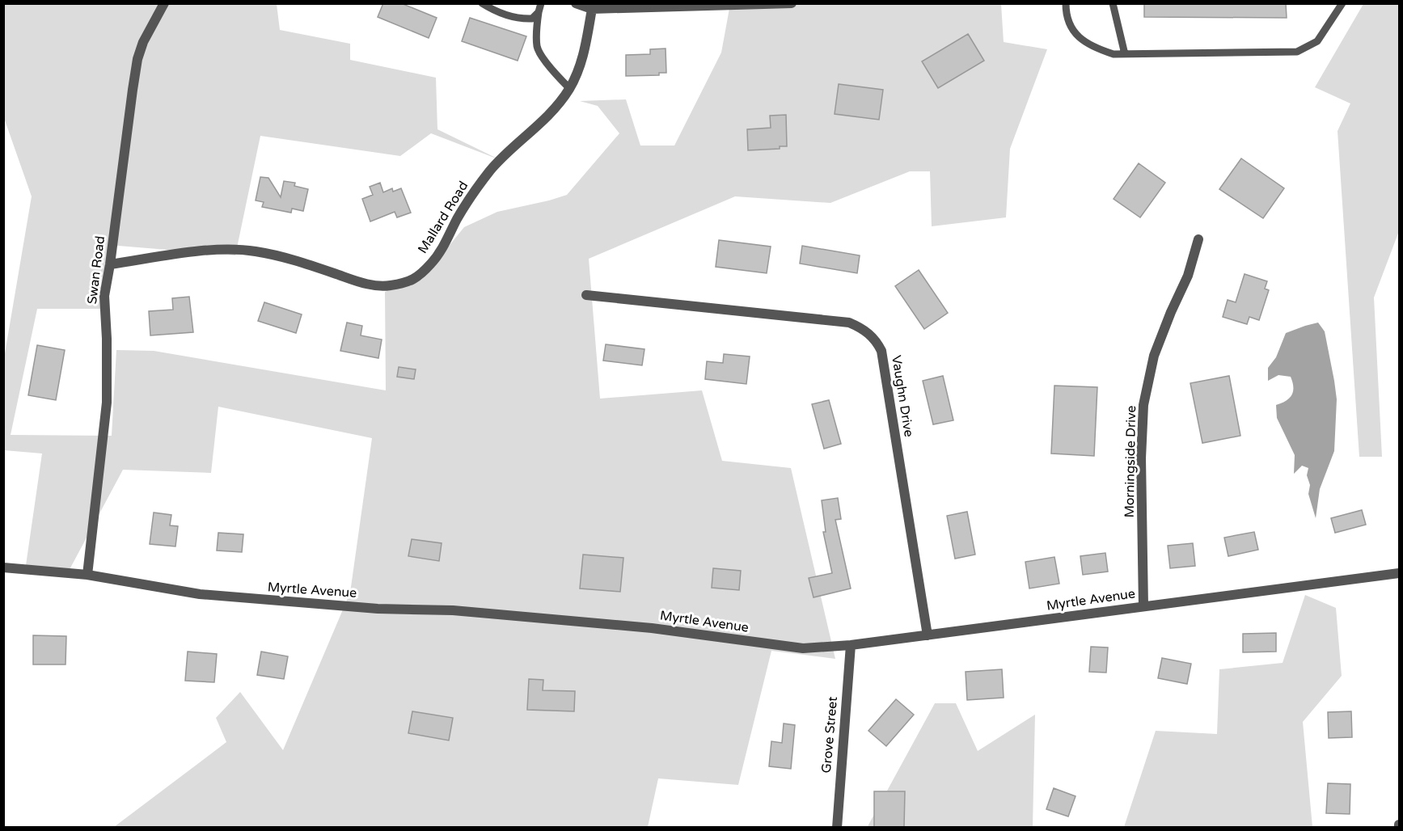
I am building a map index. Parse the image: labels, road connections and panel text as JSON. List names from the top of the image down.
{
  "streets": {
    "street": [
      "Mallard Road",
      "Swan Road",
      "Vaughn Drive",
      "Morningside Drive",
      "Myrtle Avenue",
      "Grove Street"
    ]
  },
  "crossings": [
    ["Mallard Road", "Swan Road"],
    ["Swan Road", "Myrtle Avenue"],
    ["Vaughn Drive", "Myrtle Avenue"],
    ["Morningside Drive", "Myrtle Avenue"],
    ["Myrtle Avenue", "Grove Street"]
  ]
}
